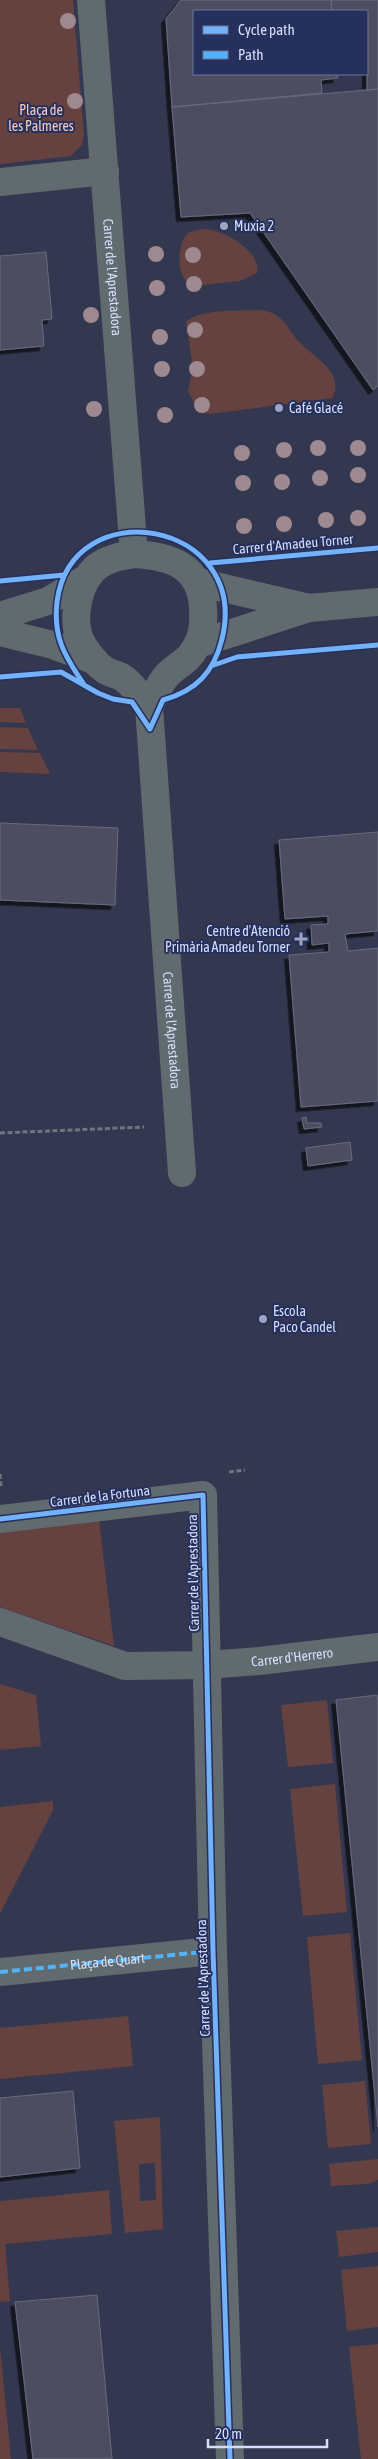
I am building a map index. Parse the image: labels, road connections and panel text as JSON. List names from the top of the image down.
{
  "streets": {
    "street": [
      "Carrer de l'Aprestadora",
      "Carrer de la Fortuna",
      "Carrer d'Herrero",
      "Plaça de Quart"
    ],
    "cycle path": ["Carrer d'Amadeu Torner"]
  },
  "crossings": [
    ["Carrer de l'Aprestadora", "Carrer de la Fortuna"],
    ["Carrer de l'Aprestadora", "Carrer d'Herrero"],
    ["Carrer de l'Aprestadora", "Plaça de Quart"]
  ],
  "parks": ["Plaça de les Palmeres"],
  "places": {
    "other": ["Muxia 2", "Café Glacé", "Escola Paco Candel"],
    "health": ["Centre d'Atenció Primària Amadeu Torner"]
  },
  "legend": ["Cycle path", "Path"],
  "scale_bar": "20 m"
}
